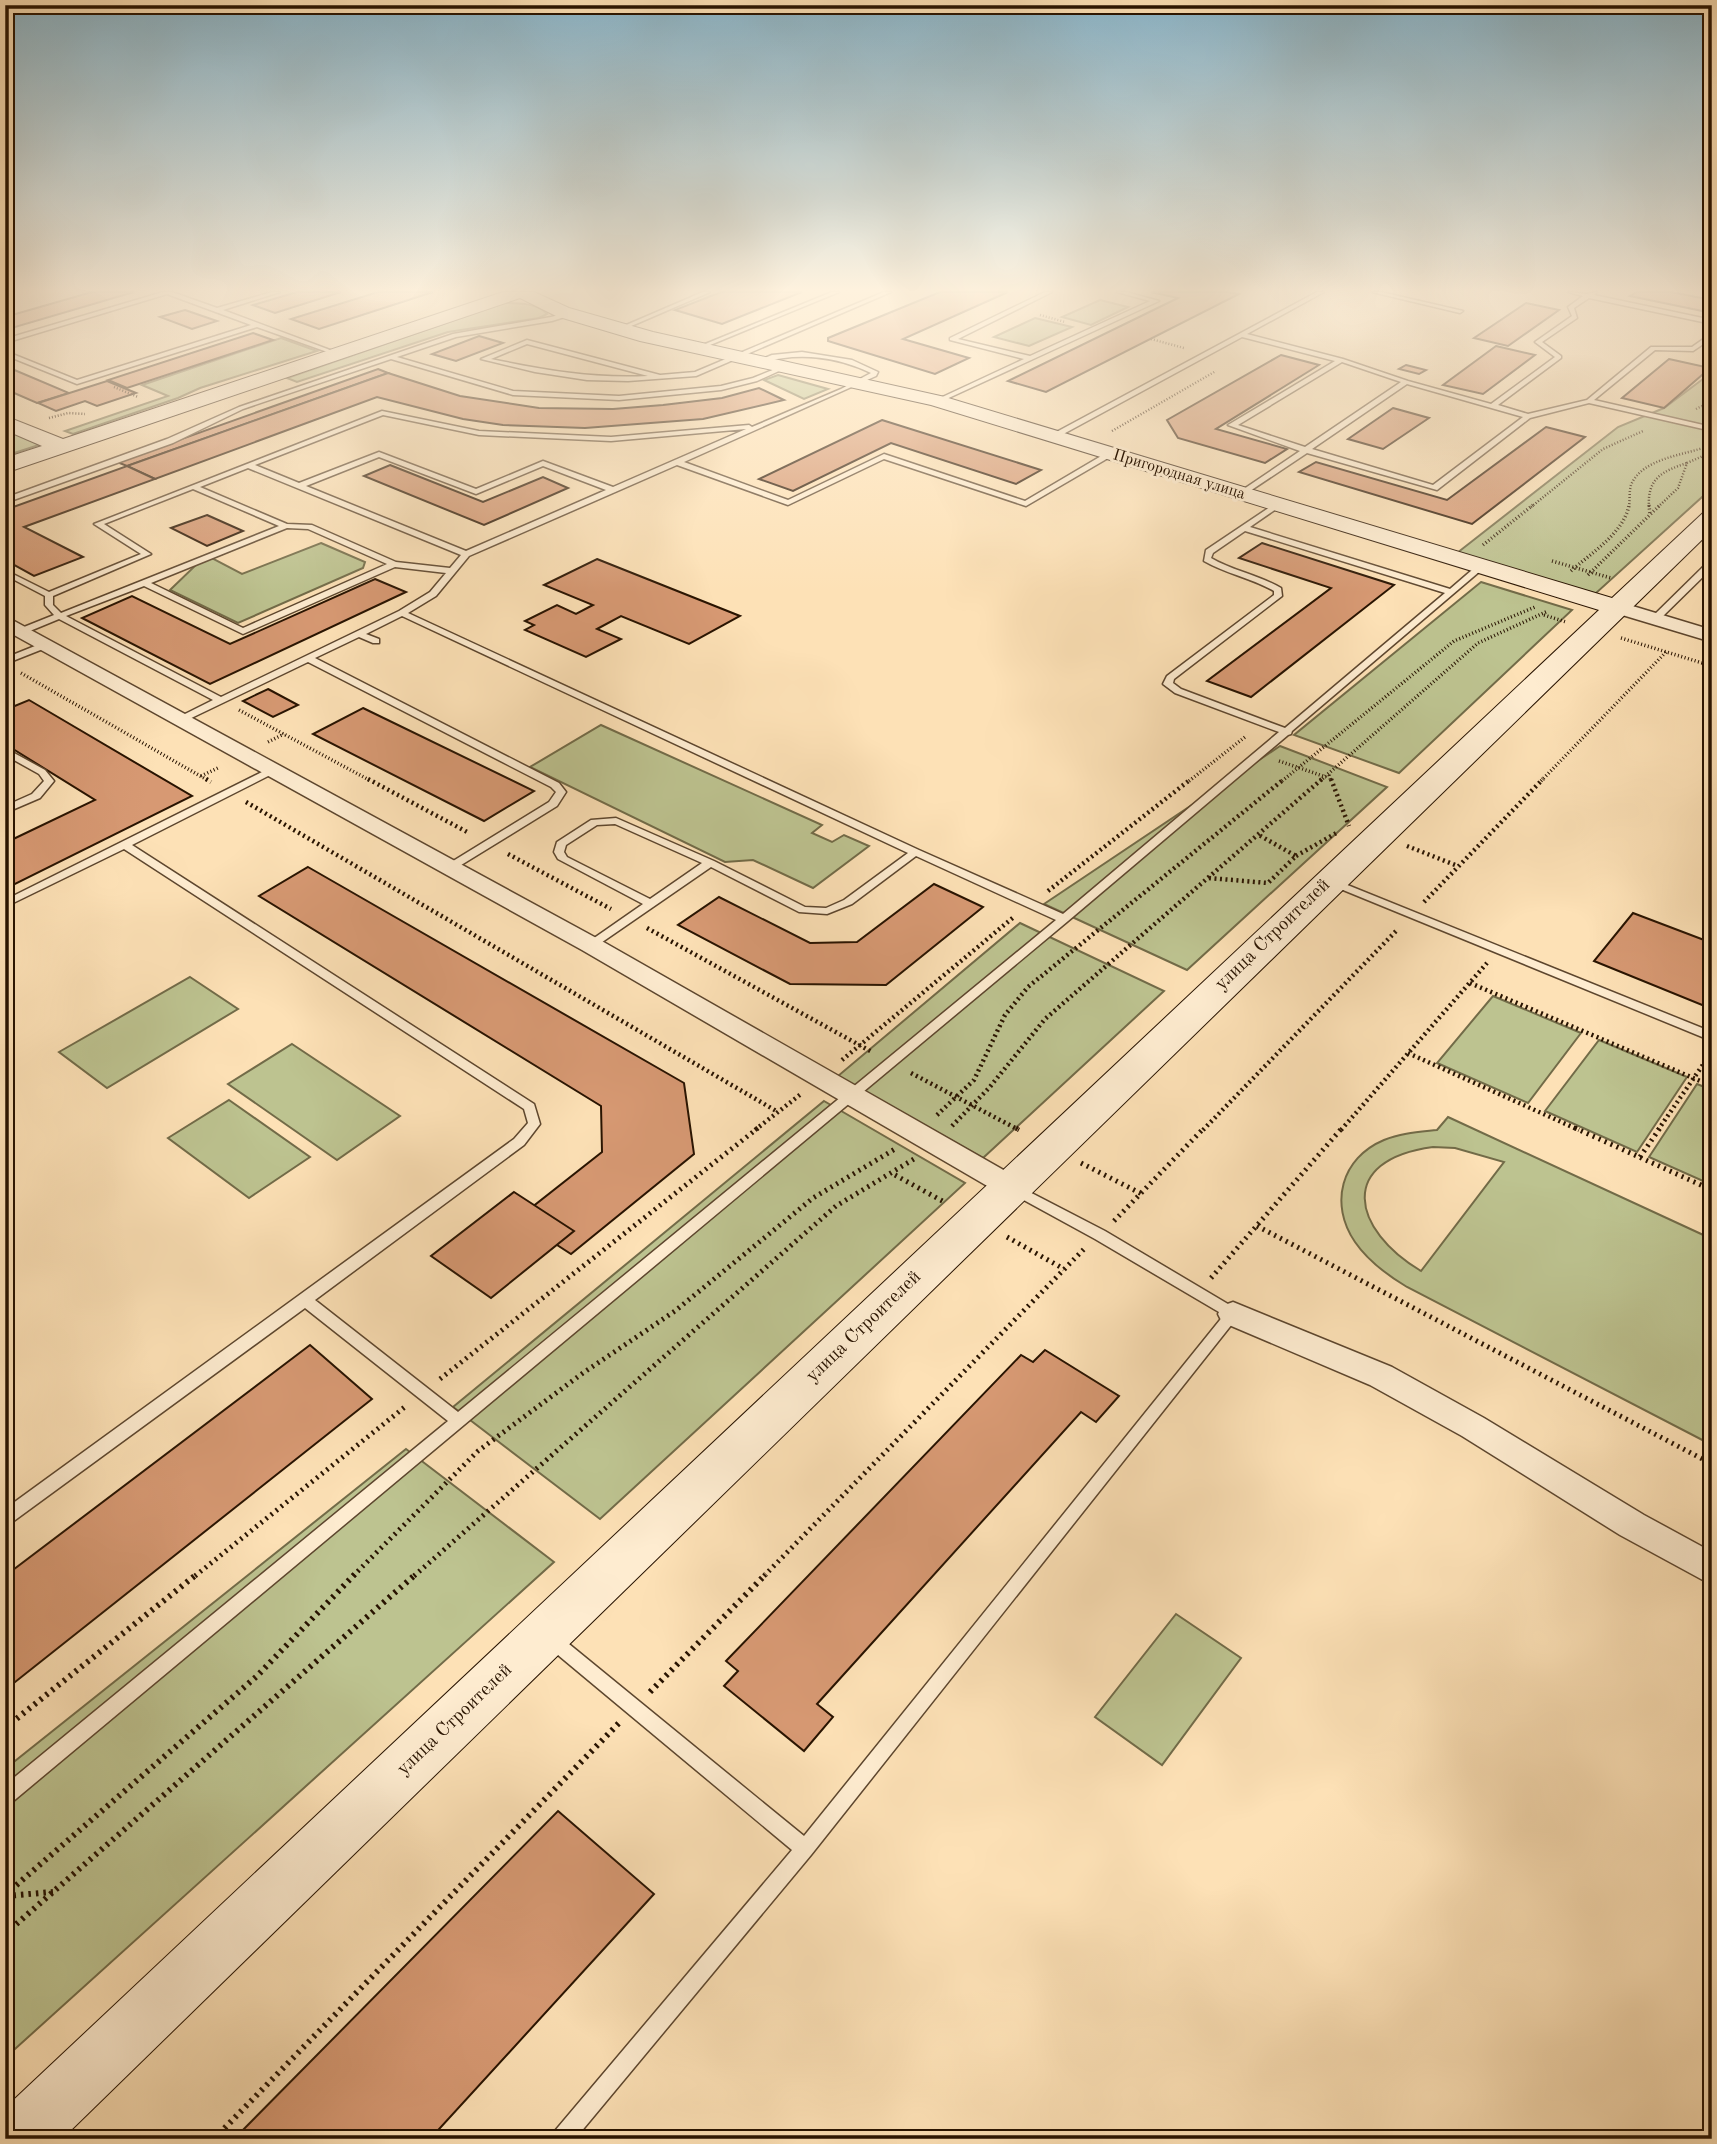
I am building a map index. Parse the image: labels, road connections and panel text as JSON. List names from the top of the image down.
{
  "streets": {
    "street": ["Пригородная улица", "улица Строителей"]
  },
  "crossings": [
    ["Пригородная улица", "улица Строителей"]
  ]
}
